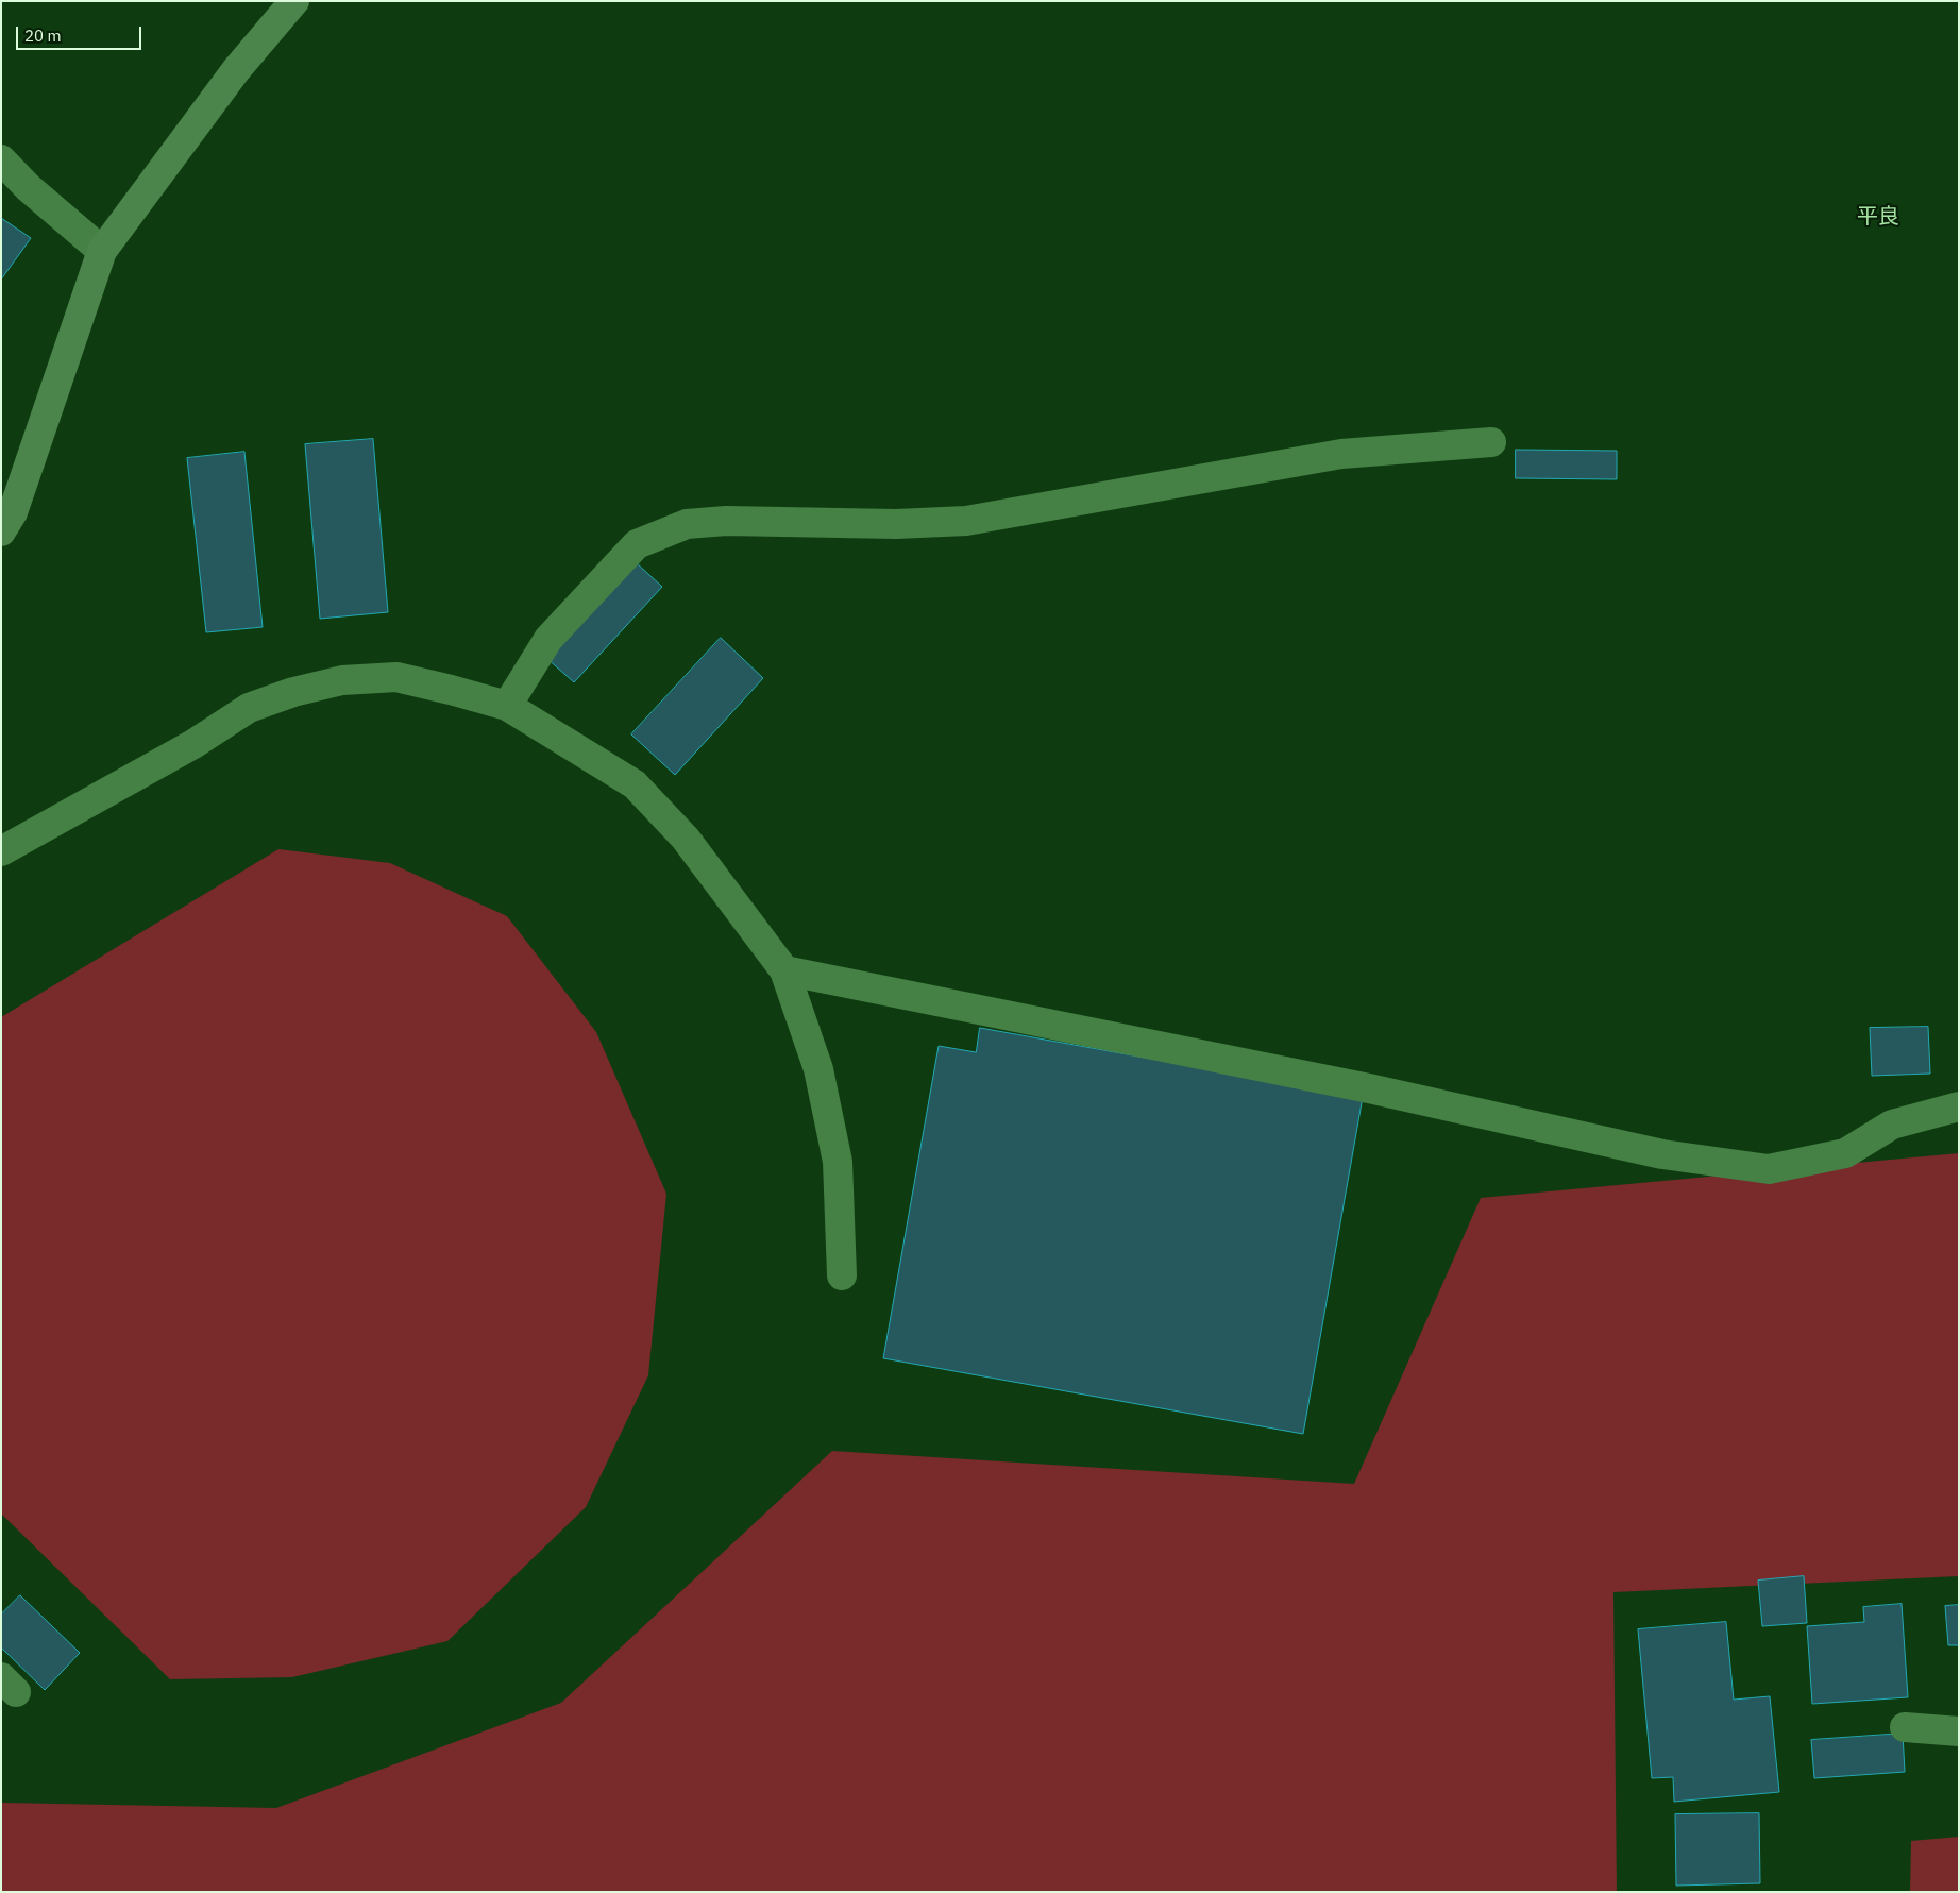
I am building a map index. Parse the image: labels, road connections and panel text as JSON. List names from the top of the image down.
{
  "districts": ["平良"],
  "scale_bar": "20 m"
}
